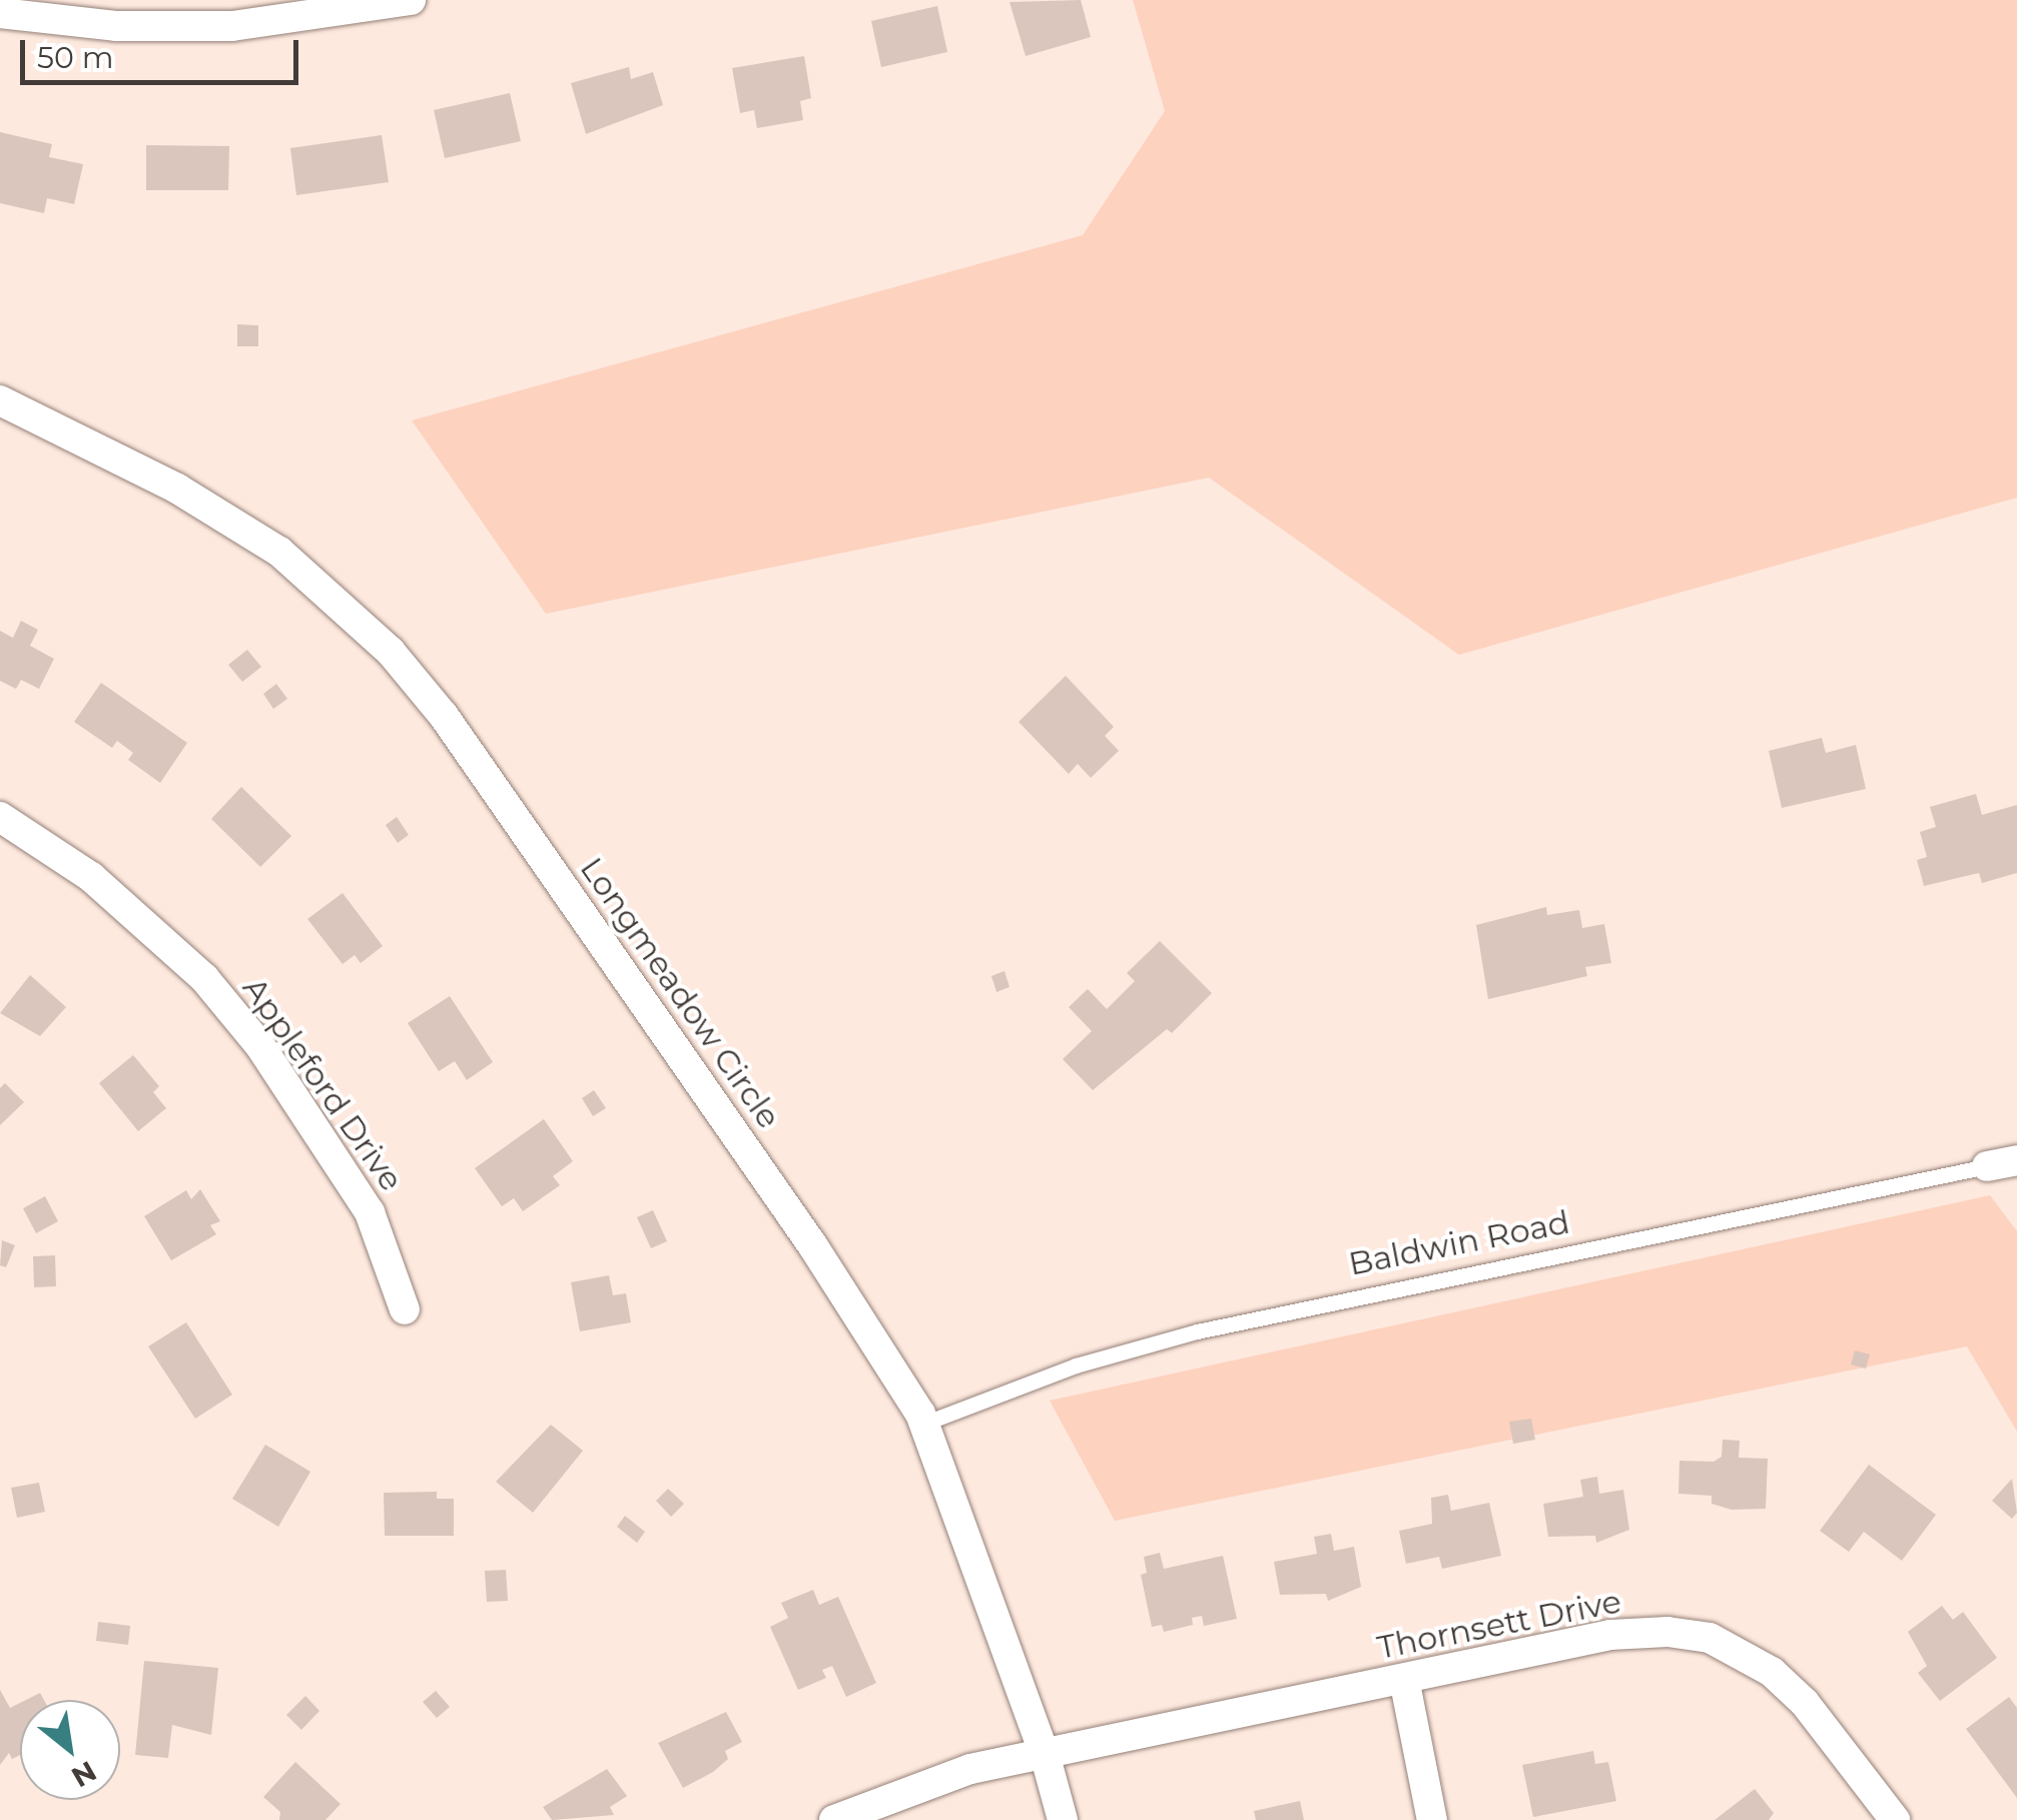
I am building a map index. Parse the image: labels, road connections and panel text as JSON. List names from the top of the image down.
{
  "streets": {
    "street": ["Longmeadow Circle", "Appleford Drive", "Thornsett Drive"],
    "lane": ["Baldwin Road"]
  },
  "crossings": [
    ["Longmeadow Circle", "Baldwin Road"],
    ["Longmeadow Circle", "Thornsett Drive"]
  ],
  "scale_bar": "50 m",
  "north": "bottom right"
}
